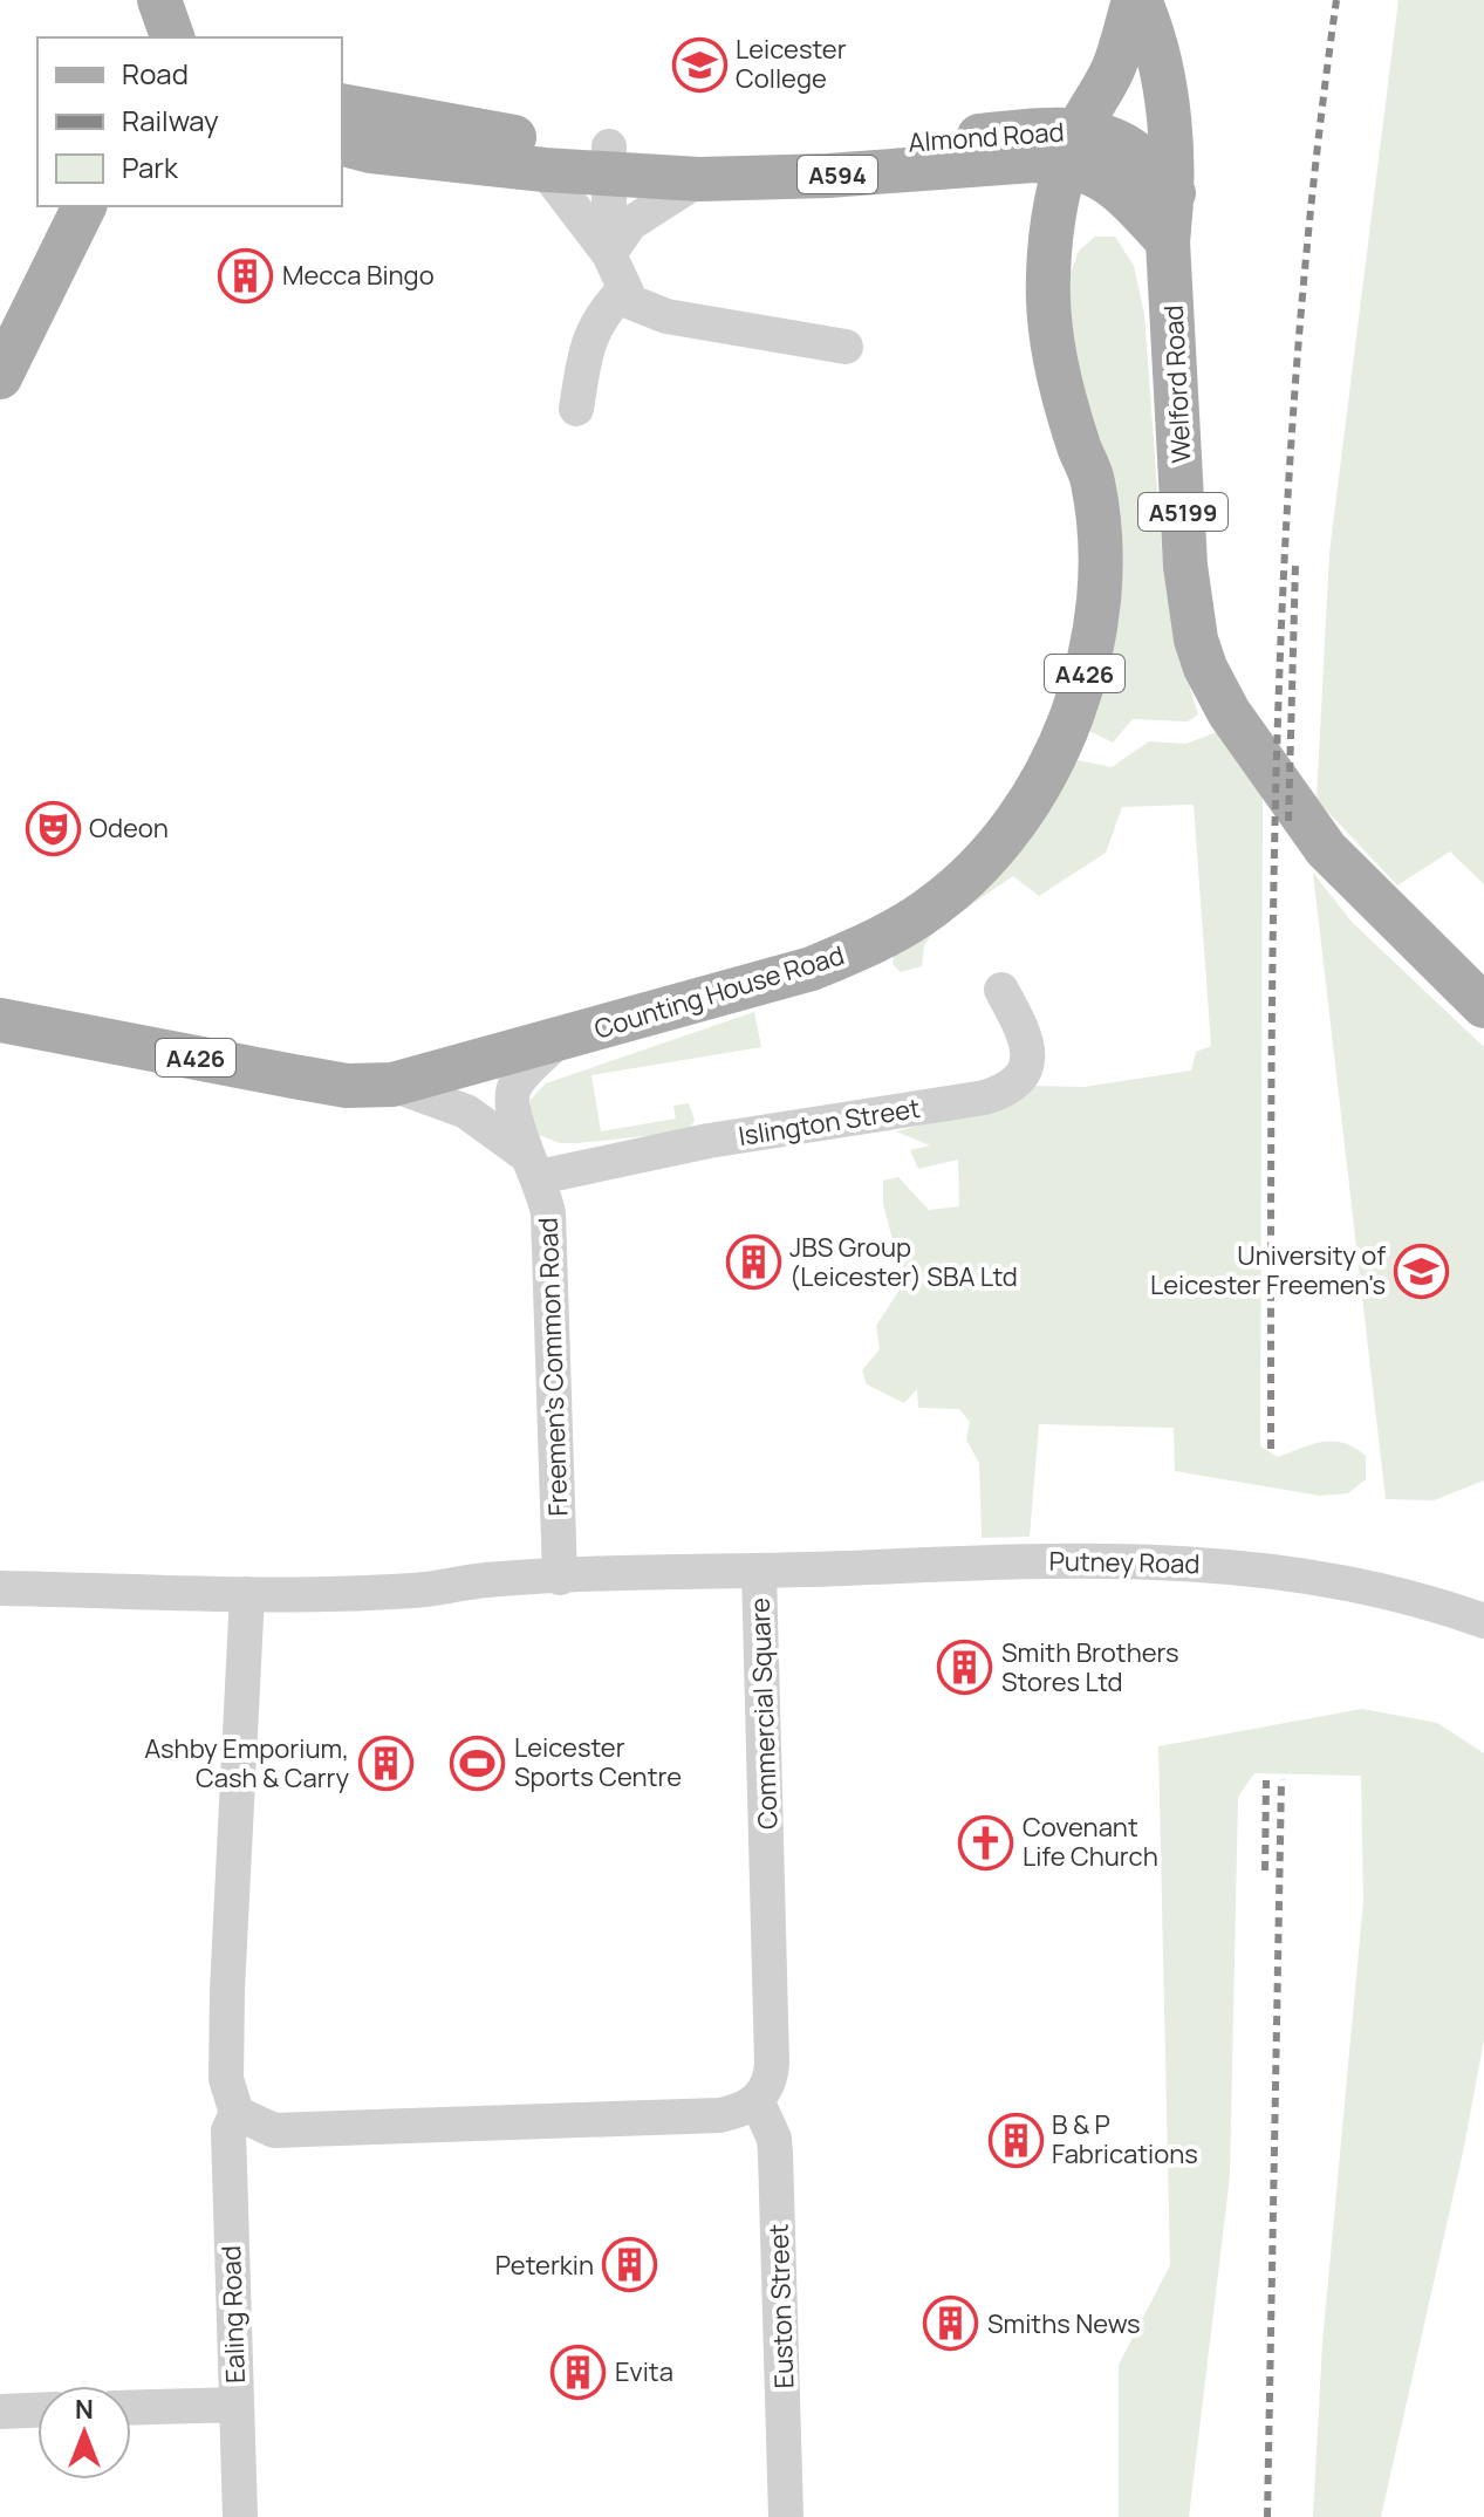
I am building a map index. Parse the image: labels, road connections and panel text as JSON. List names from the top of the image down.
{
  "streets": {
    "main road": [
      "Almond Road",
      "A594",
      "Welford Road",
      "A5199",
      "A426",
      "Counting House Road"
    ],
    "street": [
      "Islington Street",
      "Freemen's Common Road",
      "Putney Road",
      "Commercial Square",
      "Euston Street",
      "Ealing Road"
    ]
  },
  "crossings": [
    ["Almond Road", "Welford Road"],
    ["Almond Road", "Counting House Road"],
    ["Welford Road", "Counting House Road"],
    ["A426", "Counting House Road"],
    ["Counting House Road", "Freemen's Common Road"],
    ["Islington Street", "Freemen's Common Road"],
    ["Freemen's Common Road", "Commercial Square"],
    ["Putney Road", "Commercial Square"],
    ["Commercial Square", "Euston Street"]
  ],
  "places": {
    "school or university": ["Leicester College", "University of Leicester Freemen's"],
    "building": [
      "Mecca Bingo",
      "JBS Group (Leicester) SBA Ltd",
      "Smith Brothers Stores Ltd",
      "Ashby Emporium, Cash & Carry",
      "B & P Fabrications",
      "Peterkin",
      "Smiths News",
      "Evita"
    ],
    "theatre": ["Odeon"],
    "sports": ["Leicester Sports Centre"],
    "church": ["Covenant Life Church"]
  },
  "legend": ["Road", "Railway", "Park"],
  "north": "top"
}
